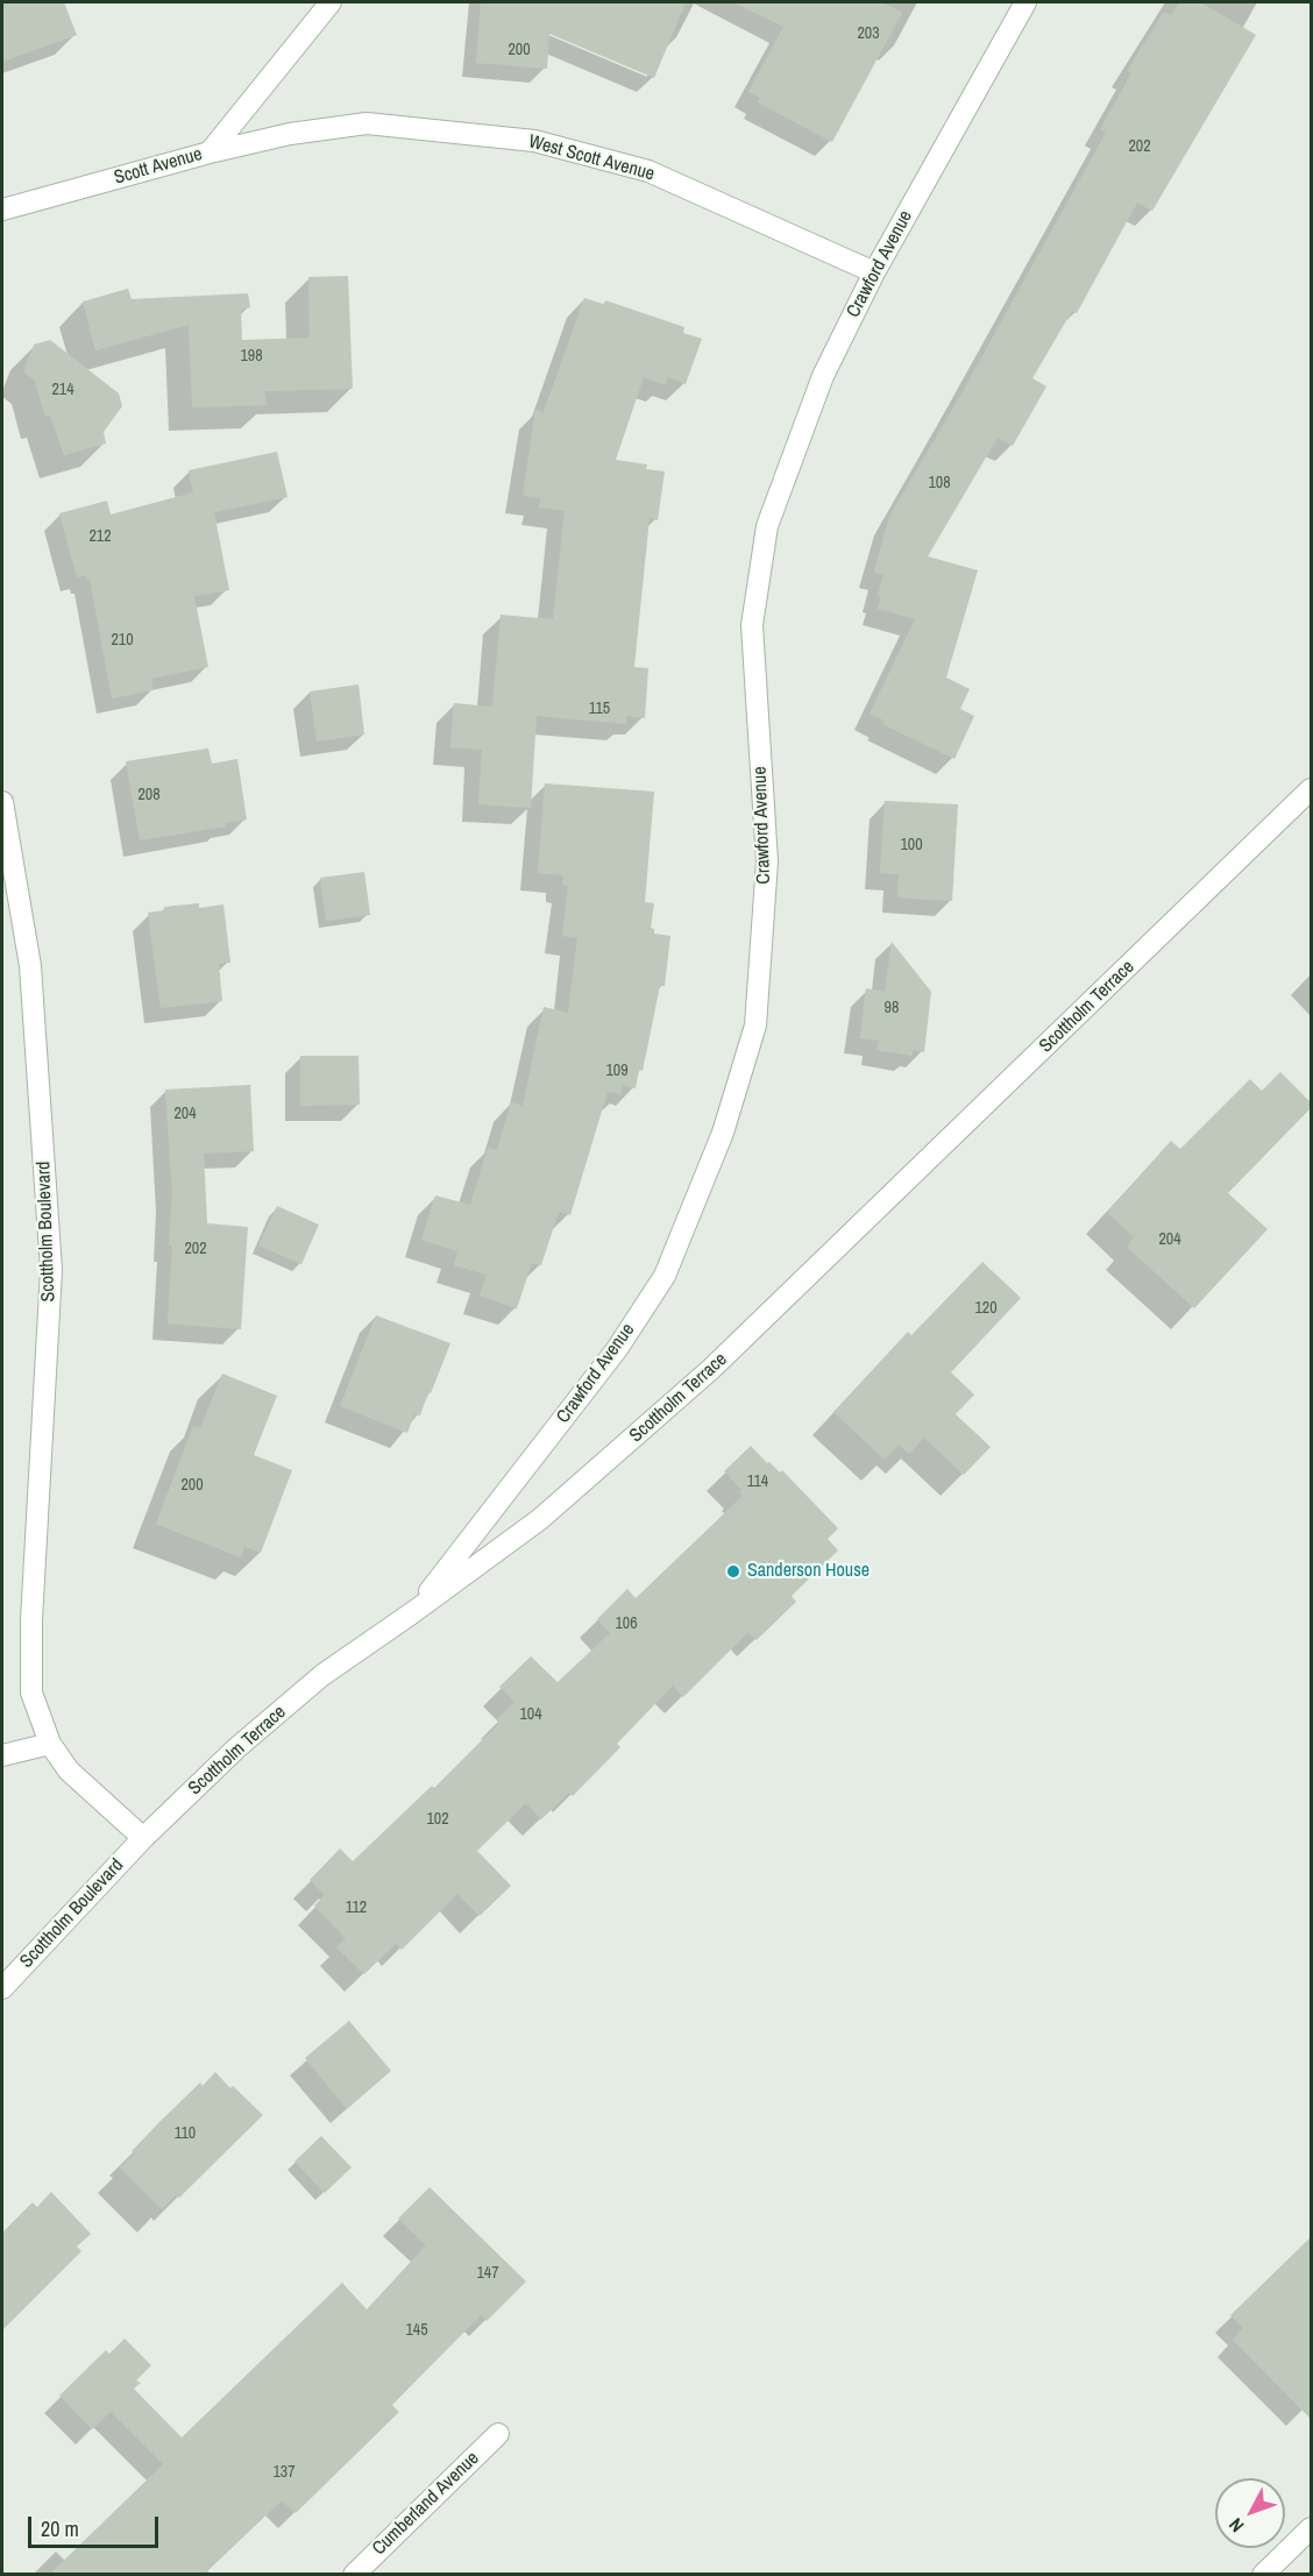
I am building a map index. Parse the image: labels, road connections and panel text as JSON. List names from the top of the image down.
{
  "streets": {
    "street": [
      "West Scott Avenue",
      "Scott Avenue",
      "Crawford Avenue",
      "Scottholm Terrace",
      "Scottholm Boulevard",
      "Cumberland Avenue"
    ]
  },
  "crossings": [
    ["West Scott Avenue", "Scott Avenue"],
    ["West Scott Avenue", "Crawford Avenue"],
    ["Crawford Avenue", "Scottholm Terrace"],
    ["Scottholm Terrace", "Scottholm Boulevard"]
  ],
  "places": ["Sanderson House"],
  "house_numbers": [
    "203",
    "200",
    "202",
    "198",
    "214",
    "108",
    "212",
    "210",
    "115",
    "208",
    "100",
    "98",
    "109",
    "204",
    "204",
    "202",
    "120",
    "114",
    "200",
    "106",
    "104",
    "102",
    "112",
    "110",
    "147",
    "145",
    "137"
  ],
  "scale_bar": "20 m",
  "north": "bottom left"
}
